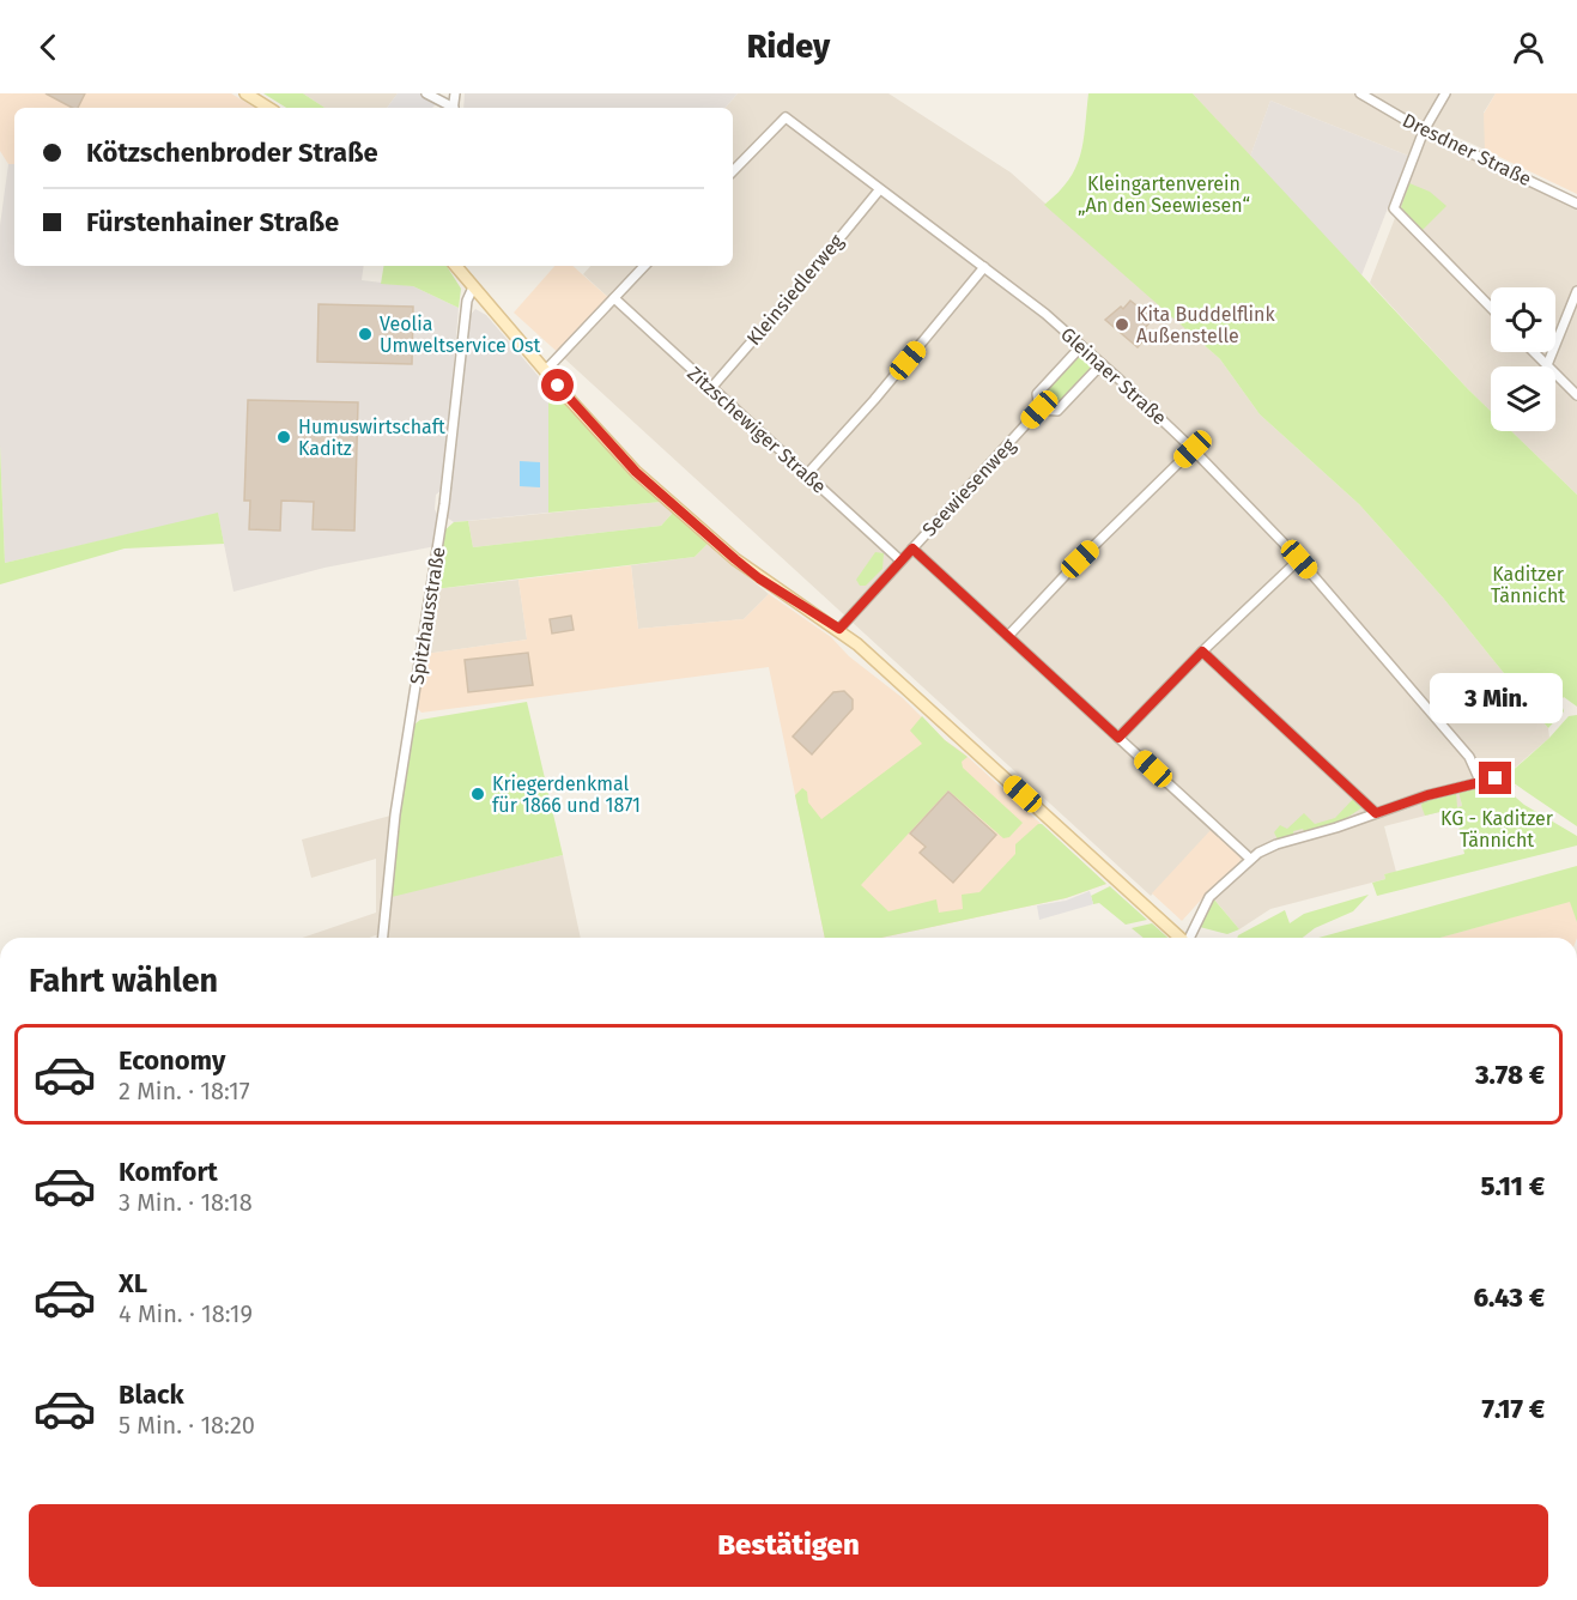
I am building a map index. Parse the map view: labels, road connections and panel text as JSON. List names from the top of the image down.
{
  "streets": {
    "street": [
      "Dresdner Straße",
      "Kleinsiedlerweg",
      "Gleinaer Straße",
      "Zitzschewiger Straße",
      "Seewiesenweg",
      "Spitzhausstraße"
    ]
  },
  "crossings": [
    ["Kleinsiedlerweg", "Gleinaer Straße"],
    ["Kleinsiedlerweg", "Zitzschewiger Straße"],
    ["Gleinaer Straße", "Seewiesenweg"],
    ["Zitzschewiger Straße", "Seewiesenweg"]
  ],
  "parks": ["Kleingartenverein „An den Seewiesen“", "Kaditzer Tännicht", "KG - Kaditzer Tännicht"],
  "places": [
    "Kita Buddelflink Außenstelle",
    "Veolia Umweltservice Ost",
    "Humuswirtschaft Kaditz",
    "Kriegerdenkmal für 1866 und 1871"
  ],
  "page": {
    "header": "Ridey",
    "banner": ["Kötzschenbroder Straße", "Fürstenhainer Straße"],
    "bubble": "3 Min.",
    "heading": "Fahrt wählen",
    "list": [
      {
        "name": "Economy",
        "note": "2 Min. · 18:17",
        "value": "3.78 €"
      },
      {
        "name": "Komfort",
        "note": "3 Min. · 18:18",
        "value": "5.11 €"
      },
      {
        "name": "XL",
        "note": "4 Min. · 18:19",
        "value": "6.43 €"
      },
      {
        "name": "Black",
        "note": "5 Min. · 18:20",
        "value": "7.17 €"
      }
    ],
    "buttons": "Bestätigen"
  }
}
